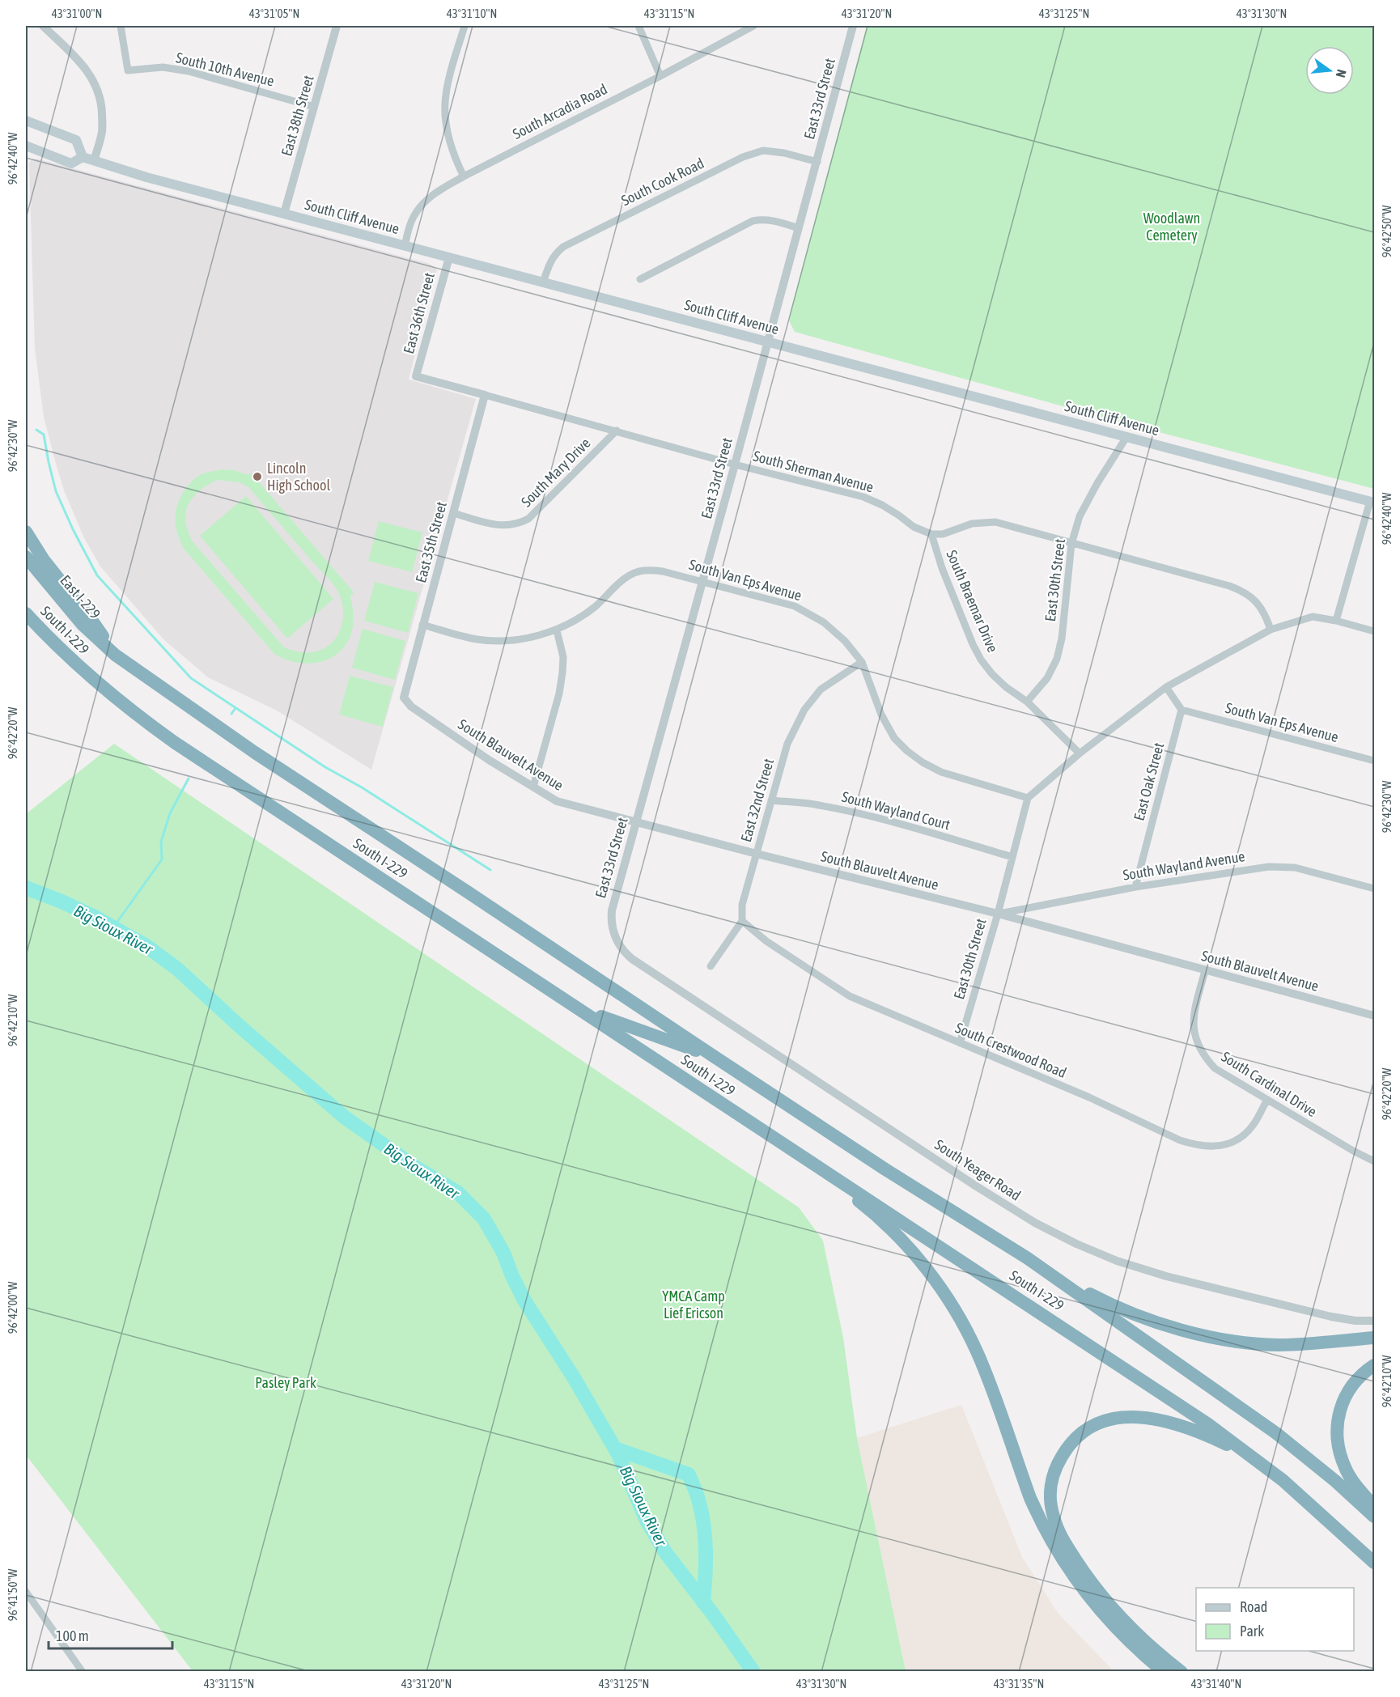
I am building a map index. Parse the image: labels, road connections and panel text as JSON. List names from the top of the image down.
{
  "streets": {
    "highway": ["East I-229", "South I-229"],
    "main road": ["South Cliff Avenue"],
    "street": [
      "South 10th Avenue",
      "East 33rd Street",
      "South Arcadia Road",
      "East 38th Street",
      "South Cook Road",
      "East 36th Street",
      "South Sherman Avenue",
      "South Mary Drive",
      "East 35th Street",
      "South Van Eps Avenue",
      "East 30th Street",
      "South Braemar Drive",
      "South Blauvelt Avenue",
      "East Oak Street",
      "East 32nd Street",
      "South Wayland Court",
      "South Wayland Avenue",
      "South Crestwood Road",
      "South Cardinal Drive",
      "South Yeager Road"
    ]
  },
  "crossings": [
    ["South 10th Avenue", "East 38th Street"],
    ["East 33rd Street", "South Cook Road"],
    ["East 33rd Street", "South Cliff Avenue"],
    ["East 33rd Street", "South Sherman Avenue"],
    ["East 33rd Street", "South Van Eps Avenue"],
    ["East 33rd Street", "South Blauvelt Avenue"],
    ["East 33rd Street", "South Yeager Road"],
    ["South Arcadia Road", "South Cliff Avenue"],
    ["East 38th Street", "South Cliff Avenue"],
    ["South Cook Road", "South Cliff Avenue"],
    ["South Cliff Avenue", "East 36th Street"],
    ["South Cliff Avenue", "East 30th Street"],
    ["East 36th Street", "South Sherman Avenue"],
    ["South Sherman Avenue", "South Mary Drive"],
    ["South Sherman Avenue", "East 35th Street"],
    ["South Sherman Avenue", "South Braemar Drive"],
    ["South Mary Drive", "East 35th Street"],
    ["East 35th Street", "South Van Eps Avenue"],
    ["East 35th Street", "South Blauvelt Avenue"],
    ["South Van Eps Avenue", "East 30th Street"],
    ["South Van Eps Avenue", "East Oak Street"],
    ["South Van Eps Avenue", "East 32nd Street"],
    ["East 30th Street", "South Braemar Drive"],
    ["East 30th Street", "South Blauvelt Avenue"],
    ["East 30th Street", "South Wayland Court"],
    ["East 30th Street", "South Wayland Avenue"],
    ["East 30th Street", "South Crestwood Road"],
    ["East I-229", "South I-229"],
    ["South Blauvelt Avenue", "East 32nd Street"],
    ["South Blauvelt Avenue", "South Wayland Avenue"],
    ["South Blauvelt Avenue", "South Cardinal Drive"],
    ["East Oak Street", "South Wayland Avenue"],
    ["East 32nd Street", "South Wayland Court"],
    ["East 32nd Street", "South Crestwood Road"],
    ["South Crestwood Road", "South Cardinal Drive"]
  ],
  "water": ["Big Sioux River"],
  "parks": ["Woodlawn Cemetery", "YMCA Camp Lief Ericson", "Pasley Park"],
  "places": ["Lincoln High School"],
  "legend": ["Road", "Park"],
  "scale_bar": "100 m",
  "north": "right",
  "coordinates": [
    "43°31'00\"N",
    "43°31'05\"N",
    "43°31'10\"N",
    "43°31'15\"N",
    "43°31'20\"N",
    "43°31'25\"N",
    "43°31'30\"N",
    "96°42'40\"W",
    "96°42'50\"W",
    "96°42'30\"W",
    "96°42'20\"W",
    "96°42'10\"W",
    "96°42'00\"W",
    "96°41'50\"W",
    "43°31'35\"N",
    "43°31'40\"N"
  ]
}
